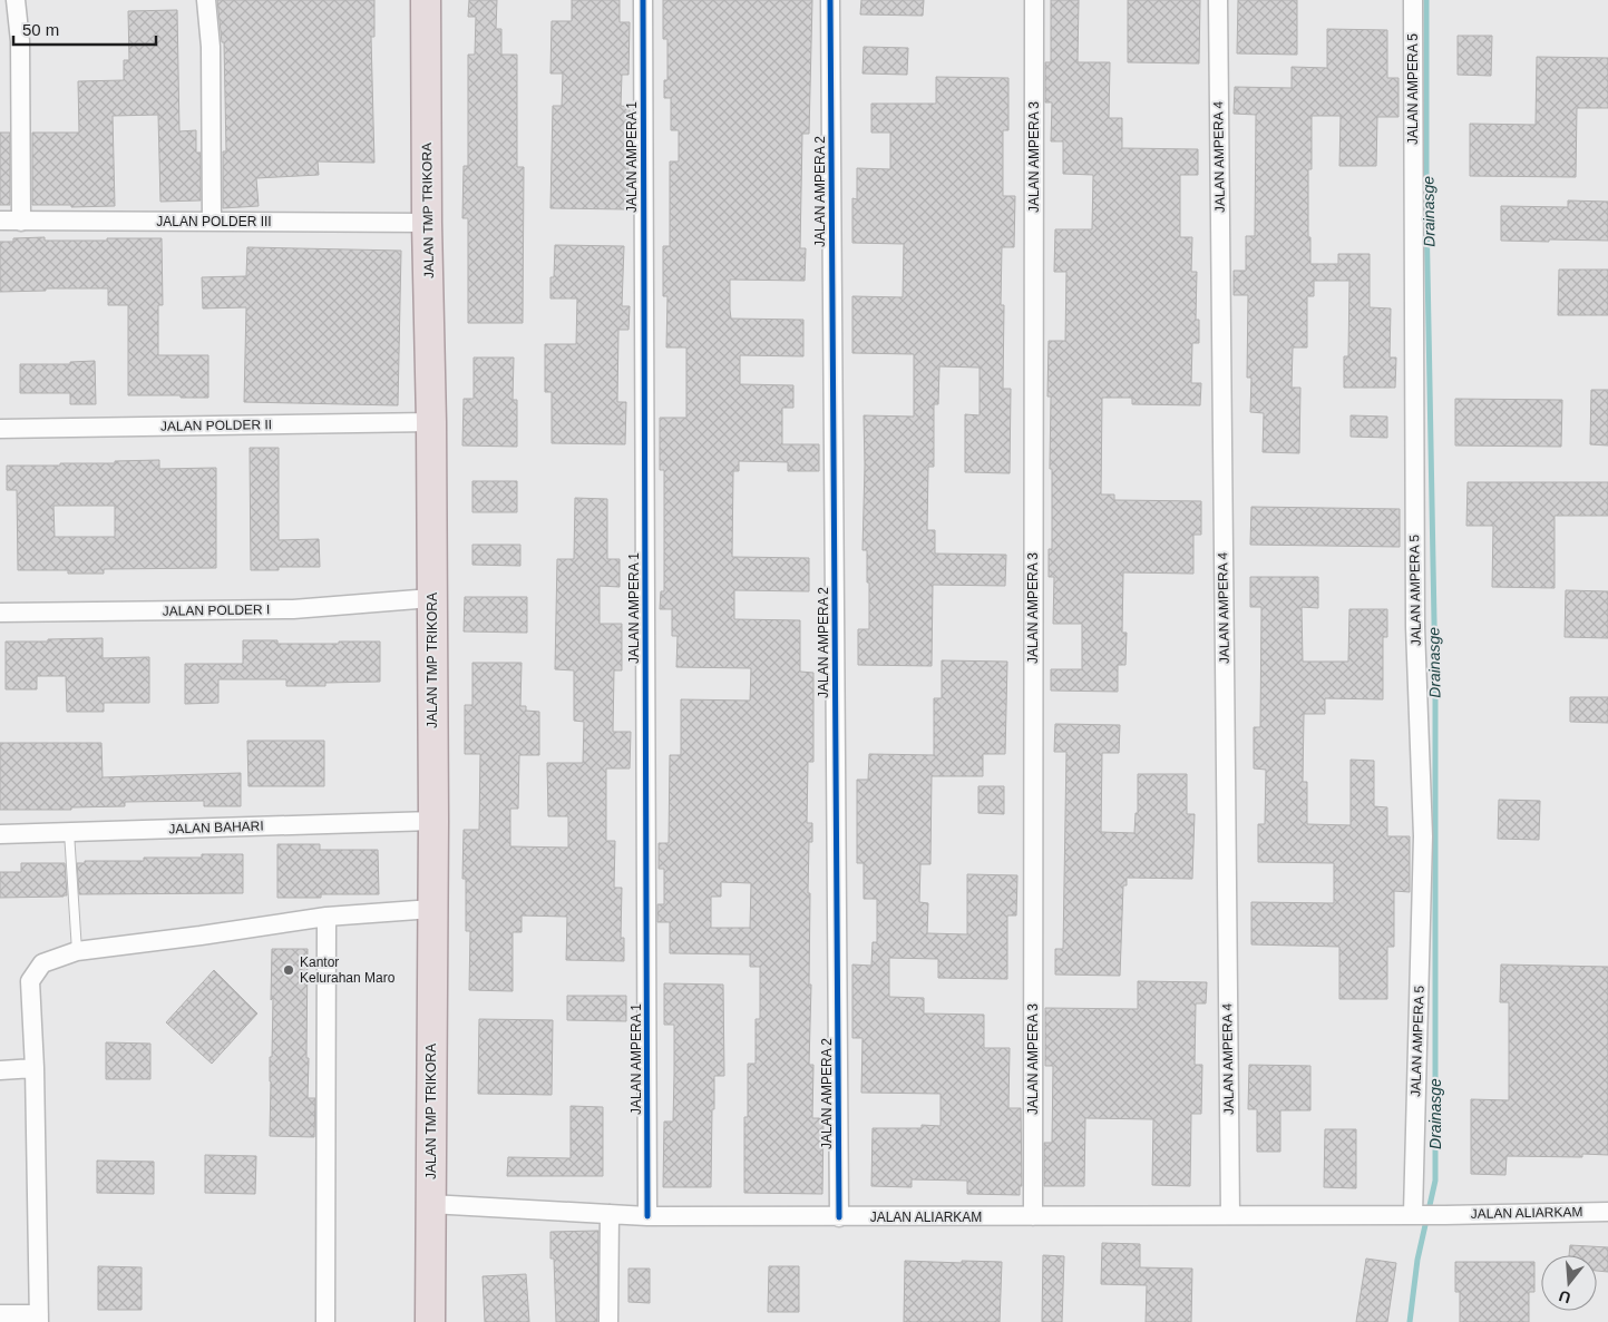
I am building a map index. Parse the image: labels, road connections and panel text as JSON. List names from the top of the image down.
{
  "streets": {
    "highway": ["JALAN TMP TRIKORA"],
    "street": [
      "JALAN AMPERA 5",
      "JALAN AMPERA 1",
      "JALAN AMPERA 3",
      "JALAN AMPERA 4",
      "JALAN AMPERA 2",
      "JALAN POLDER III",
      "JALAN POLDER II",
      "JALAN POLDER I",
      "JALAN BAHARI",
      "JALAN ALIARKAM"
    ]
  },
  "crossings": [
    ["JALAN AMPERA 5", "JALAN ALIARKAM"],
    ["JALAN AMPERA 1", "JALAN ALIARKAM"],
    ["JALAN AMPERA 3", "JALAN ALIARKAM"],
    ["JALAN AMPERA 4", "JALAN ALIARKAM"],
    ["JALAN AMPERA 2", "JALAN ALIARKAM"],
    ["JALAN TMP TRIKORA", "JALAN POLDER III"],
    ["JALAN TMP TRIKORA", "JALAN POLDER II"],
    ["JALAN TMP TRIKORA", "JALAN POLDER I"],
    ["JALAN TMP TRIKORA", "JALAN BAHARI"],
    ["JALAN TMP TRIKORA", "JALAN ALIARKAM"]
  ],
  "water": ["Drainasge"],
  "places": ["Kantor Kelurahan Maro"],
  "scale_bar": "50 m",
  "north": "bottom"
}
